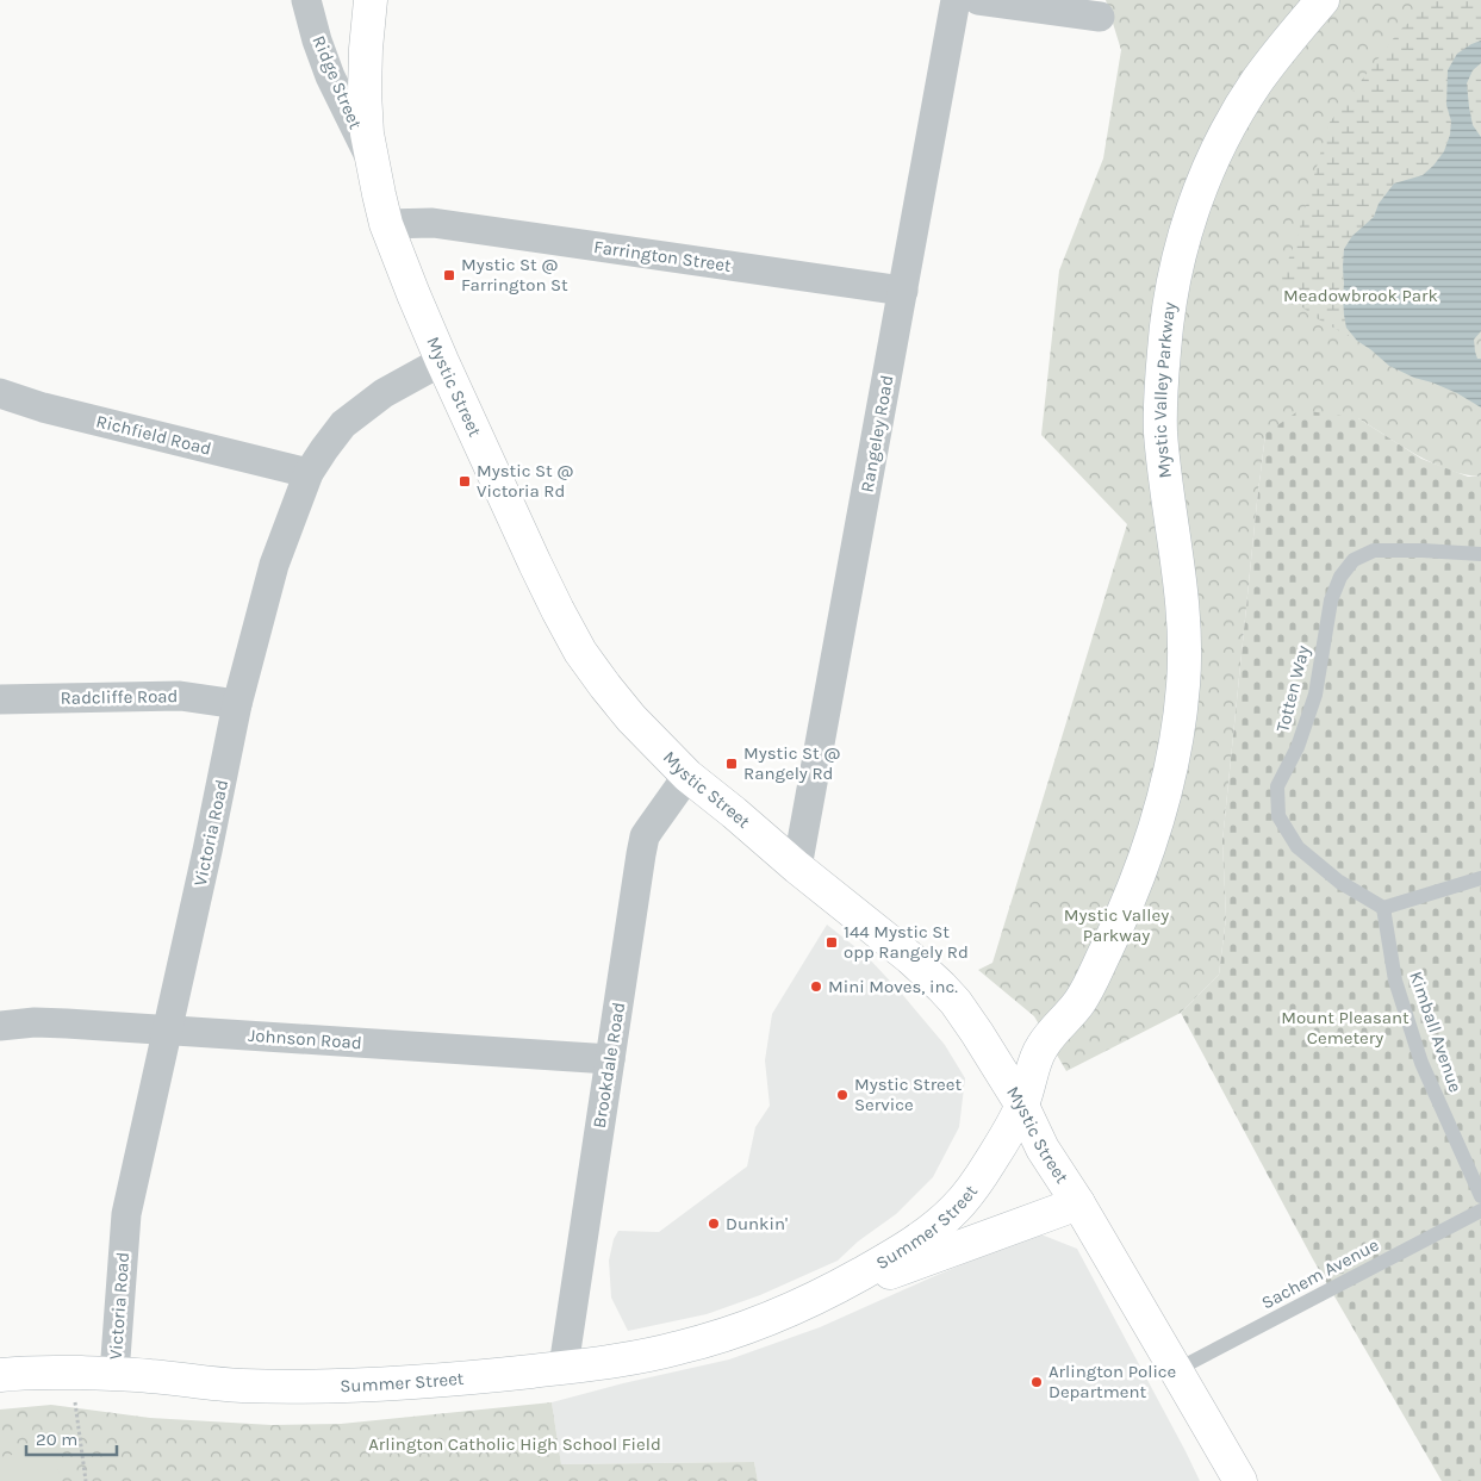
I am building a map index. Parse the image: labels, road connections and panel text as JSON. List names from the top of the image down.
{
  "streets": {
    "main road": ["Mystic Street", "Mystic Valley Parkway", "Summer Street"],
    "street": [
      "Ridge Street",
      "Farrington Street",
      "Rangeley Road",
      "Richfield Road",
      "Radcliffe Road",
      "Victoria Road",
      "Johnson Road",
      "Brookdale Road"
    ],
    "lane": ["Totten Way", "Kimball Avenue", "Sachem Avenue"]
  },
  "crossings": [
    ["Ridge Street", "Mystic Street"],
    ["Farrington Street", "Mystic Street"],
    ["Farrington Street", "Rangeley Road"],
    ["Mystic Street", "Mystic Valley Parkway"],
    ["Mystic Street", "Rangeley Road"],
    ["Mystic Street", "Victoria Road"],
    ["Mystic Street", "Brookdale Road"],
    ["Mystic Street", "Summer Street"],
    ["Mystic Street", "Sachem Avenue"],
    ["Mystic Valley Parkway", "Summer Street"],
    ["Richfield Road", "Victoria Road"],
    ["Totten Way", "Kimball Avenue"],
    ["Radcliffe Road", "Victoria Road"],
    ["Victoria Road", "Johnson Road"],
    ["Victoria Road", "Summer Street"],
    ["Johnson Road", "Brookdale Road"],
    ["Brookdale Road", "Summer Street"]
  ],
  "parks": [
    "Meadowbrook Park",
    "Mystic Valley Parkway",
    "Mount Pleasant Cemetery",
    "Arlington Catholic High School Field"
  ],
  "places": {
    "transit": [
      "Mystic St @ Farrington St",
      "Mystic St @ Victoria Rd",
      "Mystic St @ Rangely Rd",
      "144 Mystic St opp Rangely Rd"
    ],
    "other": [
      "Mini Moves, inc.",
      "Mystic Street Service",
      "Dunkin'",
      "Arlington Police Department"
    ]
  },
  "scale_bar": "20 m"
}
